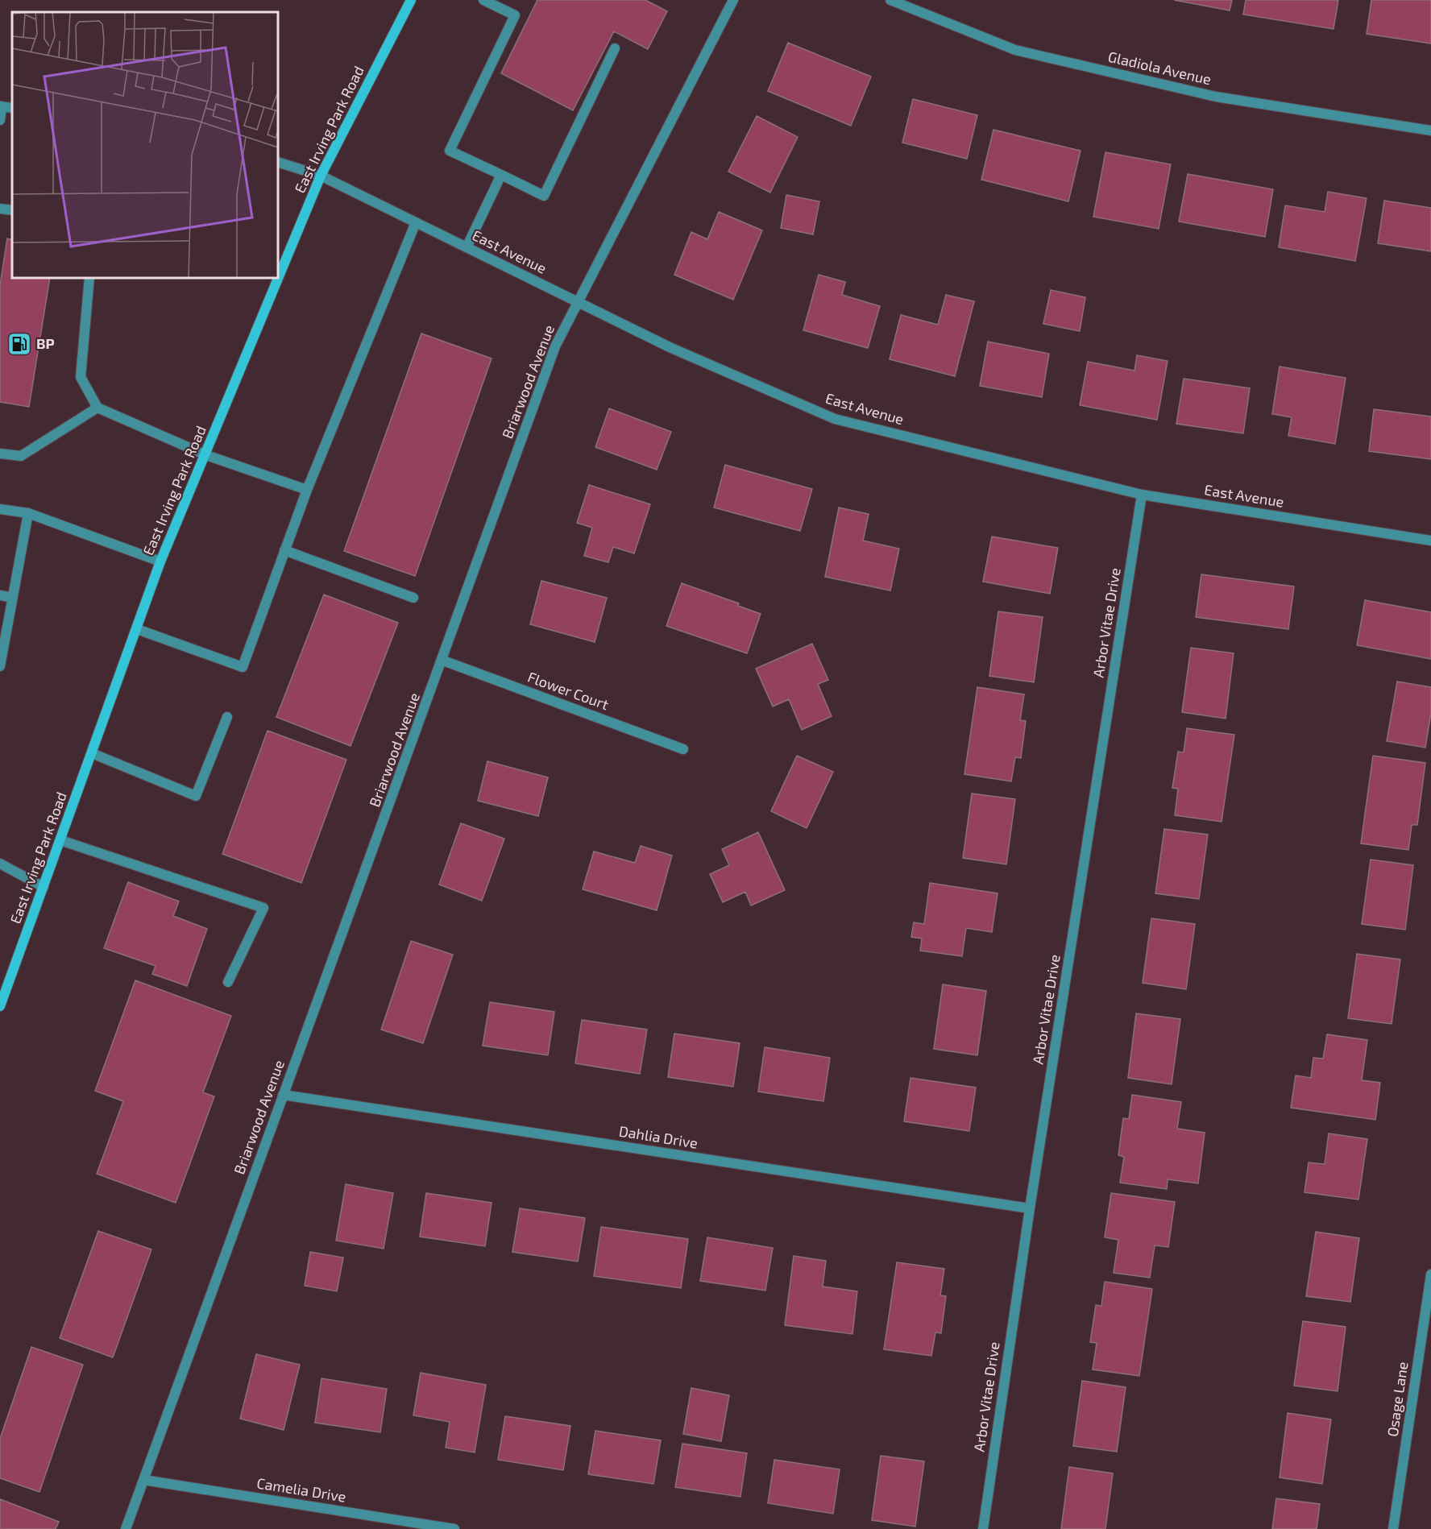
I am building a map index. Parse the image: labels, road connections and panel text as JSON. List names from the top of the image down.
{
  "streets": {
    "main road": ["East Irving Park Road"],
    "street": [
      "Gladiola Avenue",
      "East Avenue",
      "Briarwood Avenue",
      "Arbor Vitae Drive",
      "Flower Court",
      "Dahlia Drive",
      "Osage Lane",
      "Camelia Drive"
    ]
  },
  "crossings": [
    ["East Irving Park Road", "East Avenue"],
    ["East Avenue", "Briarwood Avenue"],
    ["East Avenue", "Arbor Vitae Drive"],
    ["Briarwood Avenue", "Flower Court"],
    ["Briarwood Avenue", "Dahlia Drive"],
    ["Briarwood Avenue", "Camelia Drive"],
    ["Arbor Vitae Drive", "Dahlia Drive"]
  ],
  "places": {
    "fuel station": ["BP"]
  }
}
